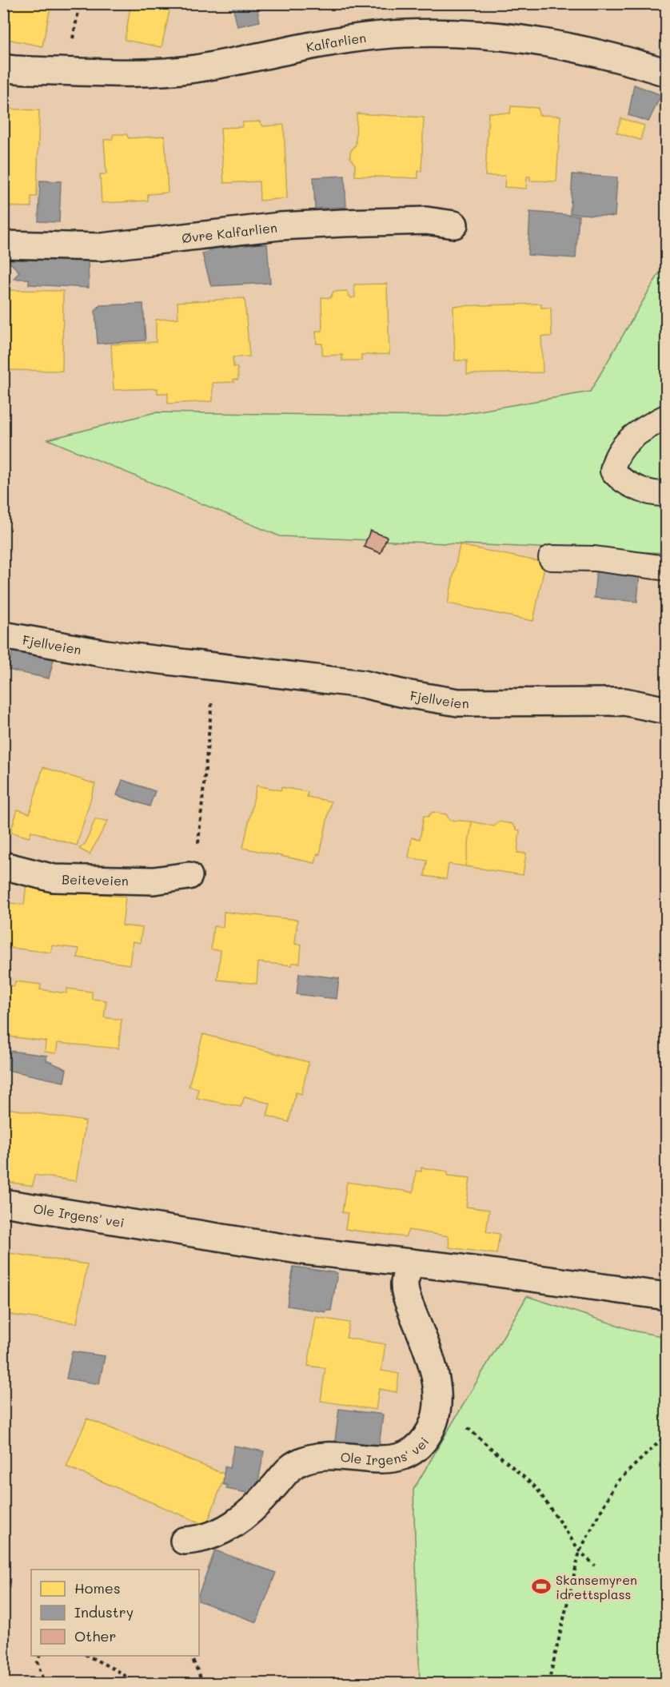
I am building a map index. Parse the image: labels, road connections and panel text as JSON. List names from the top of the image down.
{
  "streets": {
    "street": [
      "Kalfarlien",
      "Øvre Kalfarlien",
      "Fjellveien",
      "Beiteveien",
      "Ole Irgens' vei"
    ]
  },
  "places": {
    "sports": ["Skansemyren idrettsplass"]
  },
  "legend": ["Homes", "Industry", "Other"]
}
